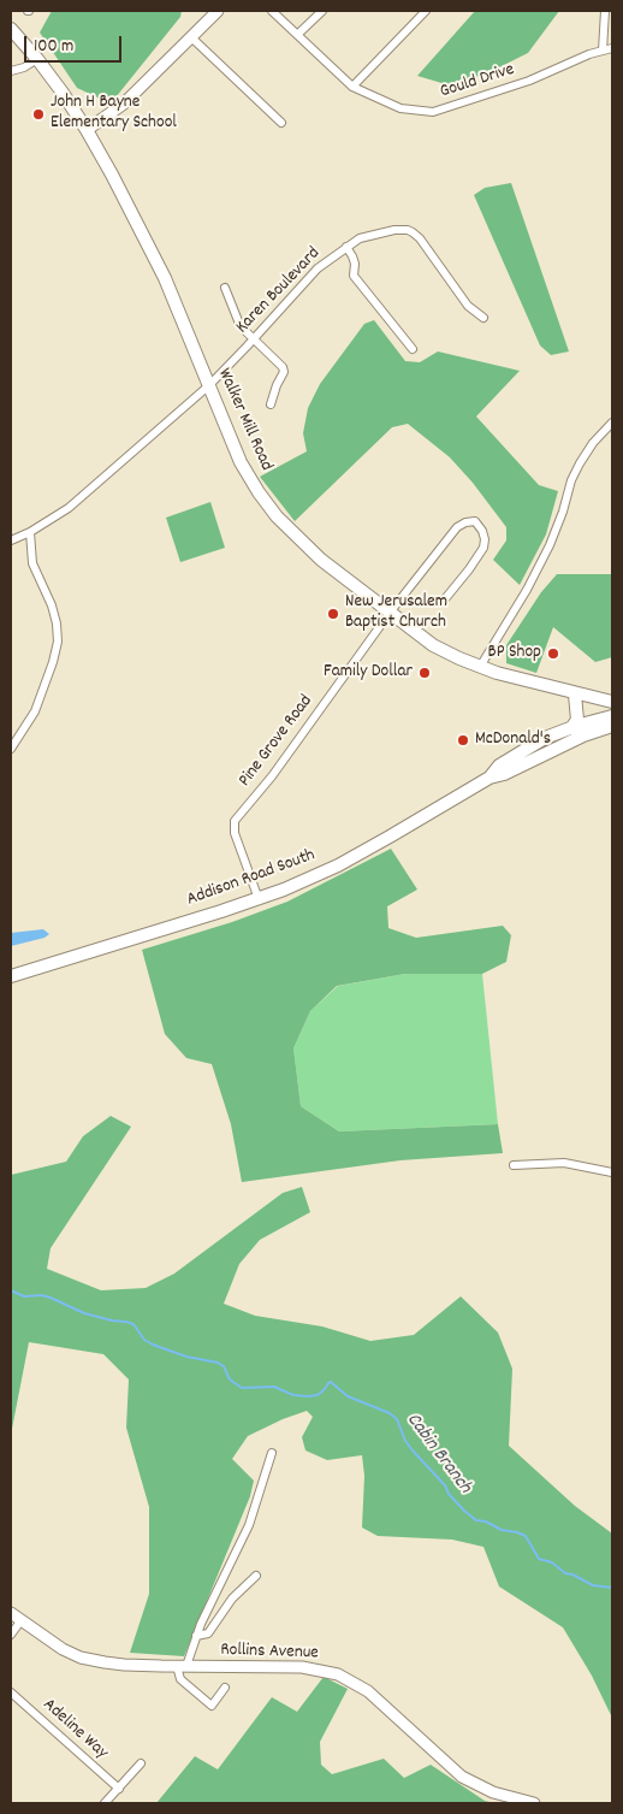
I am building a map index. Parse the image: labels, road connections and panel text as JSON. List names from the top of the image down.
{
  "streets": {
    "main road": ["Walker Mill Road", "Addison Road South"],
    "street": [
      "Gould Drive",
      "Karen Boulevard",
      "Pine Grove Road",
      "Rollins Avenue",
      "Adeline Way"
    ]
  },
  "crossings": [
    ["Karen Boulevard", "Walker Mill Road"],
    ["Walker Mill Road", "Pine Grove Road"],
    ["Pine Grove Road", "Addison Road South"]
  ],
  "water": ["Cabin Branch"],
  "places": [
    "John H Bayne Elementary School",
    "New Jerusalem Baptist Church",
    "BP Shop",
    "Family Dollar",
    "McDonald's"
  ],
  "scale_bar": "100 m"
}
